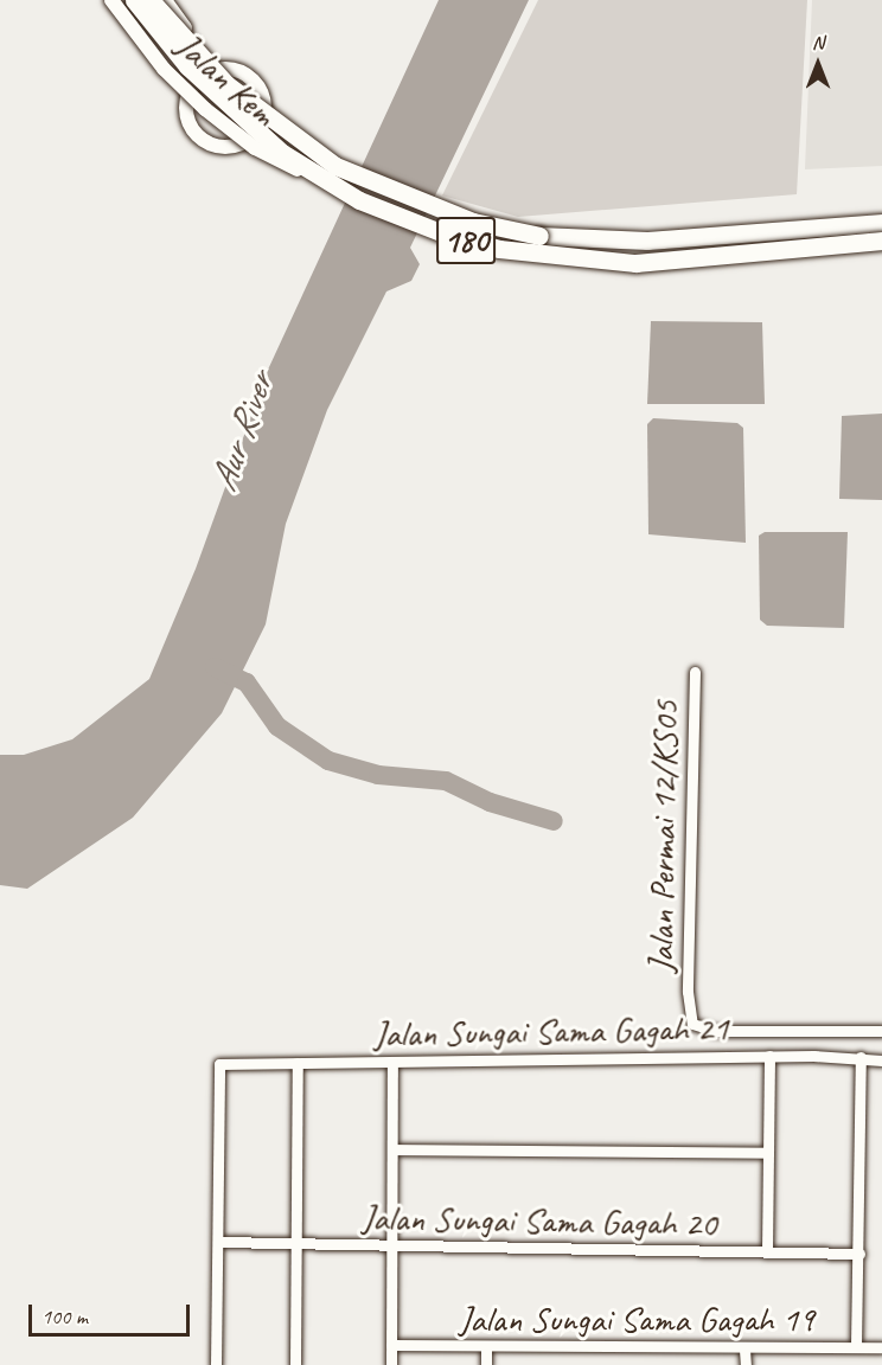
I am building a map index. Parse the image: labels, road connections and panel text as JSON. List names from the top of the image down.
{
  "streets": {
    "main road": ["180"],
    "street": [
      "Jalan Kem",
      "Jalan Permai 12/KS05",
      "Jalan Sungai Sama Gagah 21",
      "Jalan Sungai Sama Gagah 20",
      "Jalan Sungai Sama Gagah 19"
    ]
  },
  "crossings": [
    ["Jalan Kem", "180"],
    ["Jalan Sungai Sama Gagah 21", "Jalan Sungai Sama Gagah 20"]
  ],
  "water": ["Aur River"],
  "scale_bar": "100 m",
  "north": "top"
}
